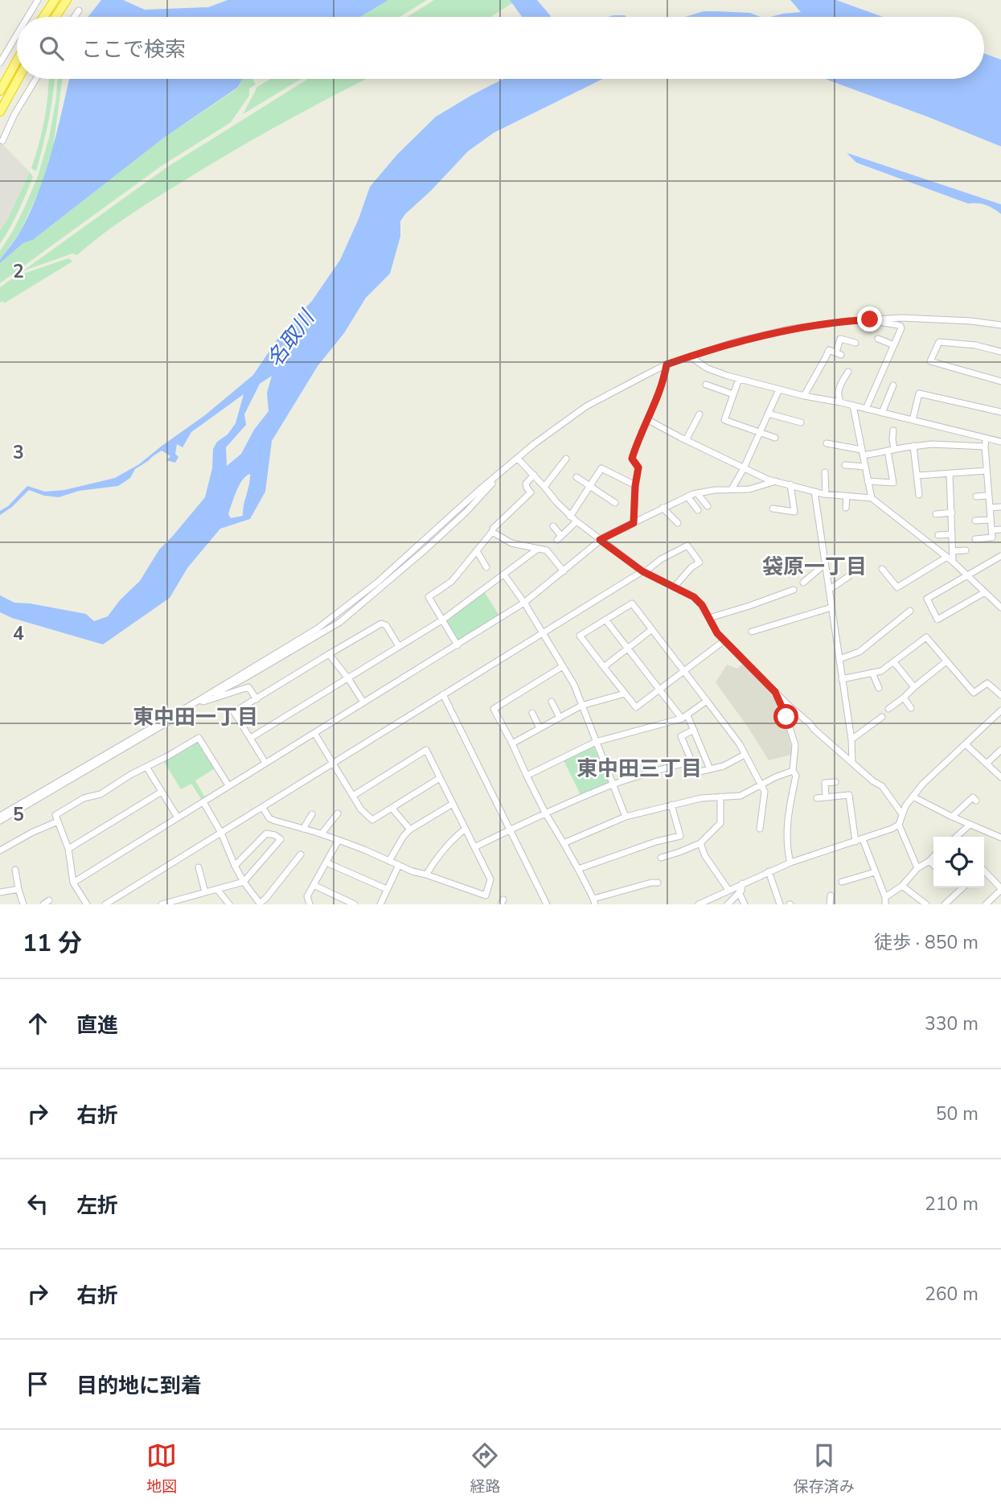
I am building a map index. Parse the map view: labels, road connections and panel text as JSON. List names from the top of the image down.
{
  "districts": ["袋原一丁目", "東中田一丁目", "東中田三丁目"],
  "water": ["名取川"],
  "page": {
    "search": "ここで検索",
    "heading": ["11 分", "徒歩 · 850 m"],
    "list": [
      ["直進", "330 m"],
      ["右折", "50 m"],
      ["左折", "210 m"],
      ["右折", "260 m"],
      "目的地に到着"
    ],
    "nav": ["地図", "経路", "保存済み"]
  },
  "grid": {
    "rows": [
      "2",
      "3",
      "4",
      "5"
    ]
  }
}
